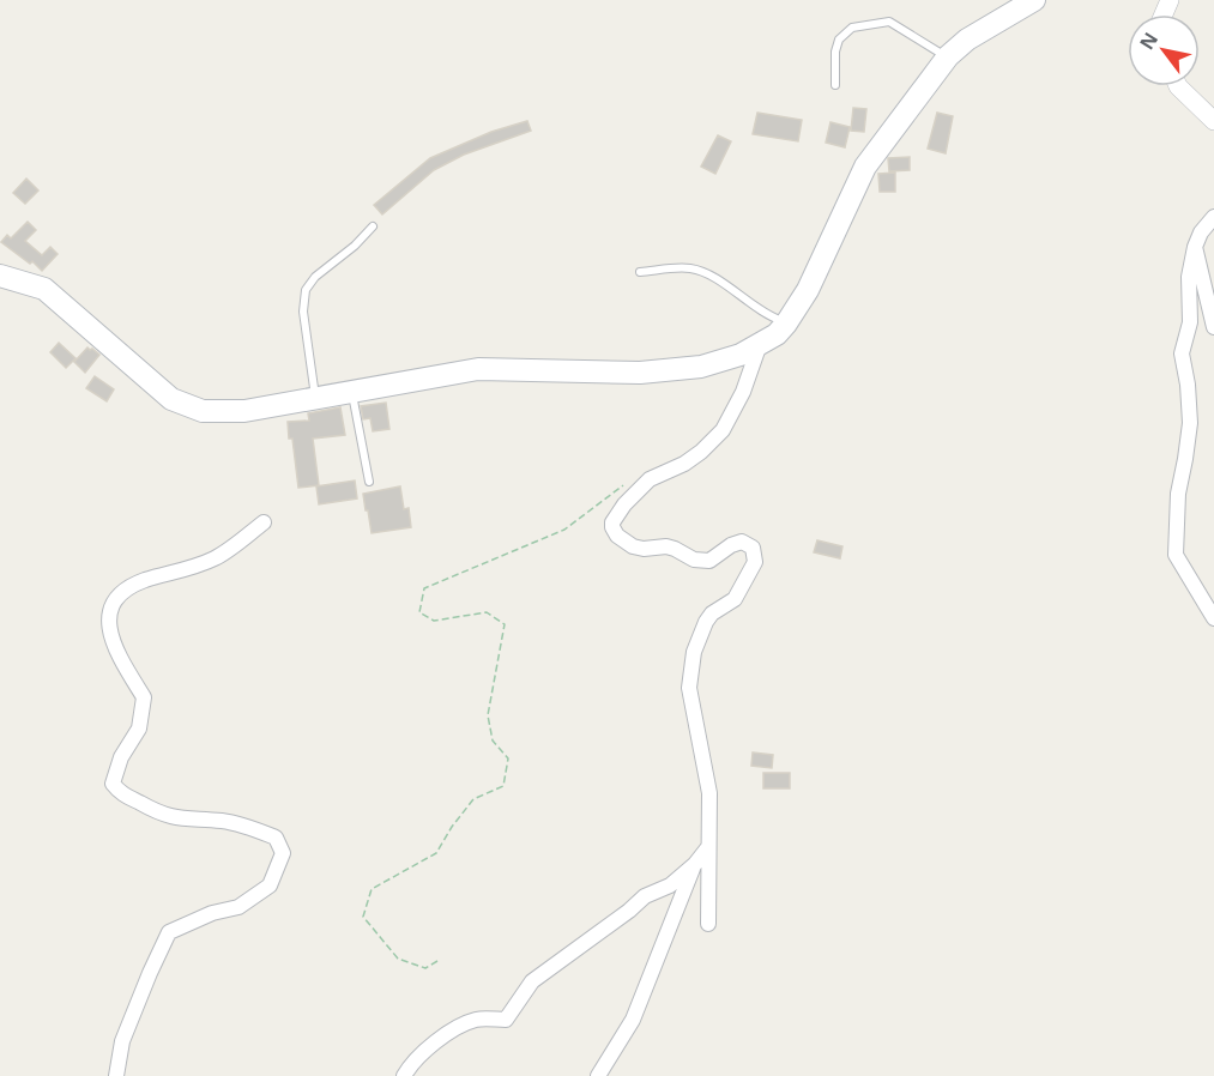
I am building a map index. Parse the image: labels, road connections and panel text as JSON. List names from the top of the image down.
{
  "north": "top left"
}
